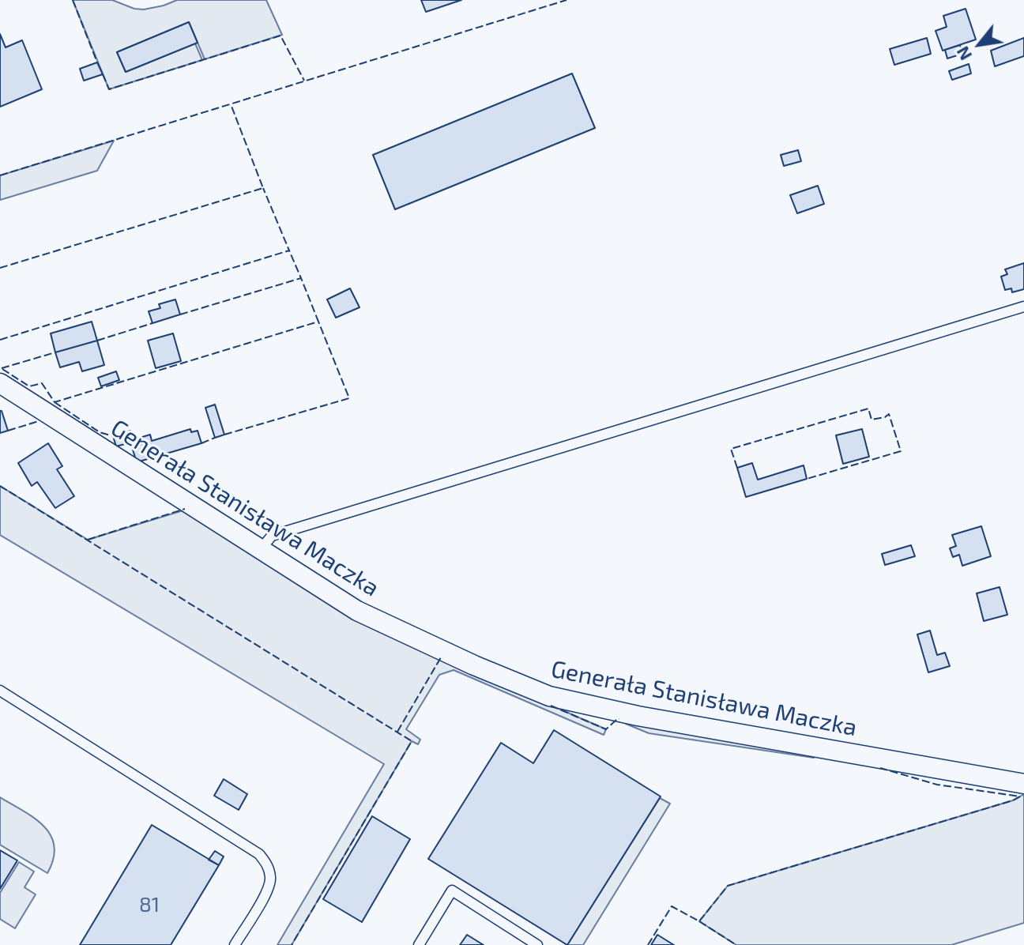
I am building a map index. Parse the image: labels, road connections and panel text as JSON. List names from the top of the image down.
{
  "streets": {
    "street": ["Generała Stanisława Maczka"]
  },
  "house_numbers": ["81"],
  "north": "bottom left"
}
